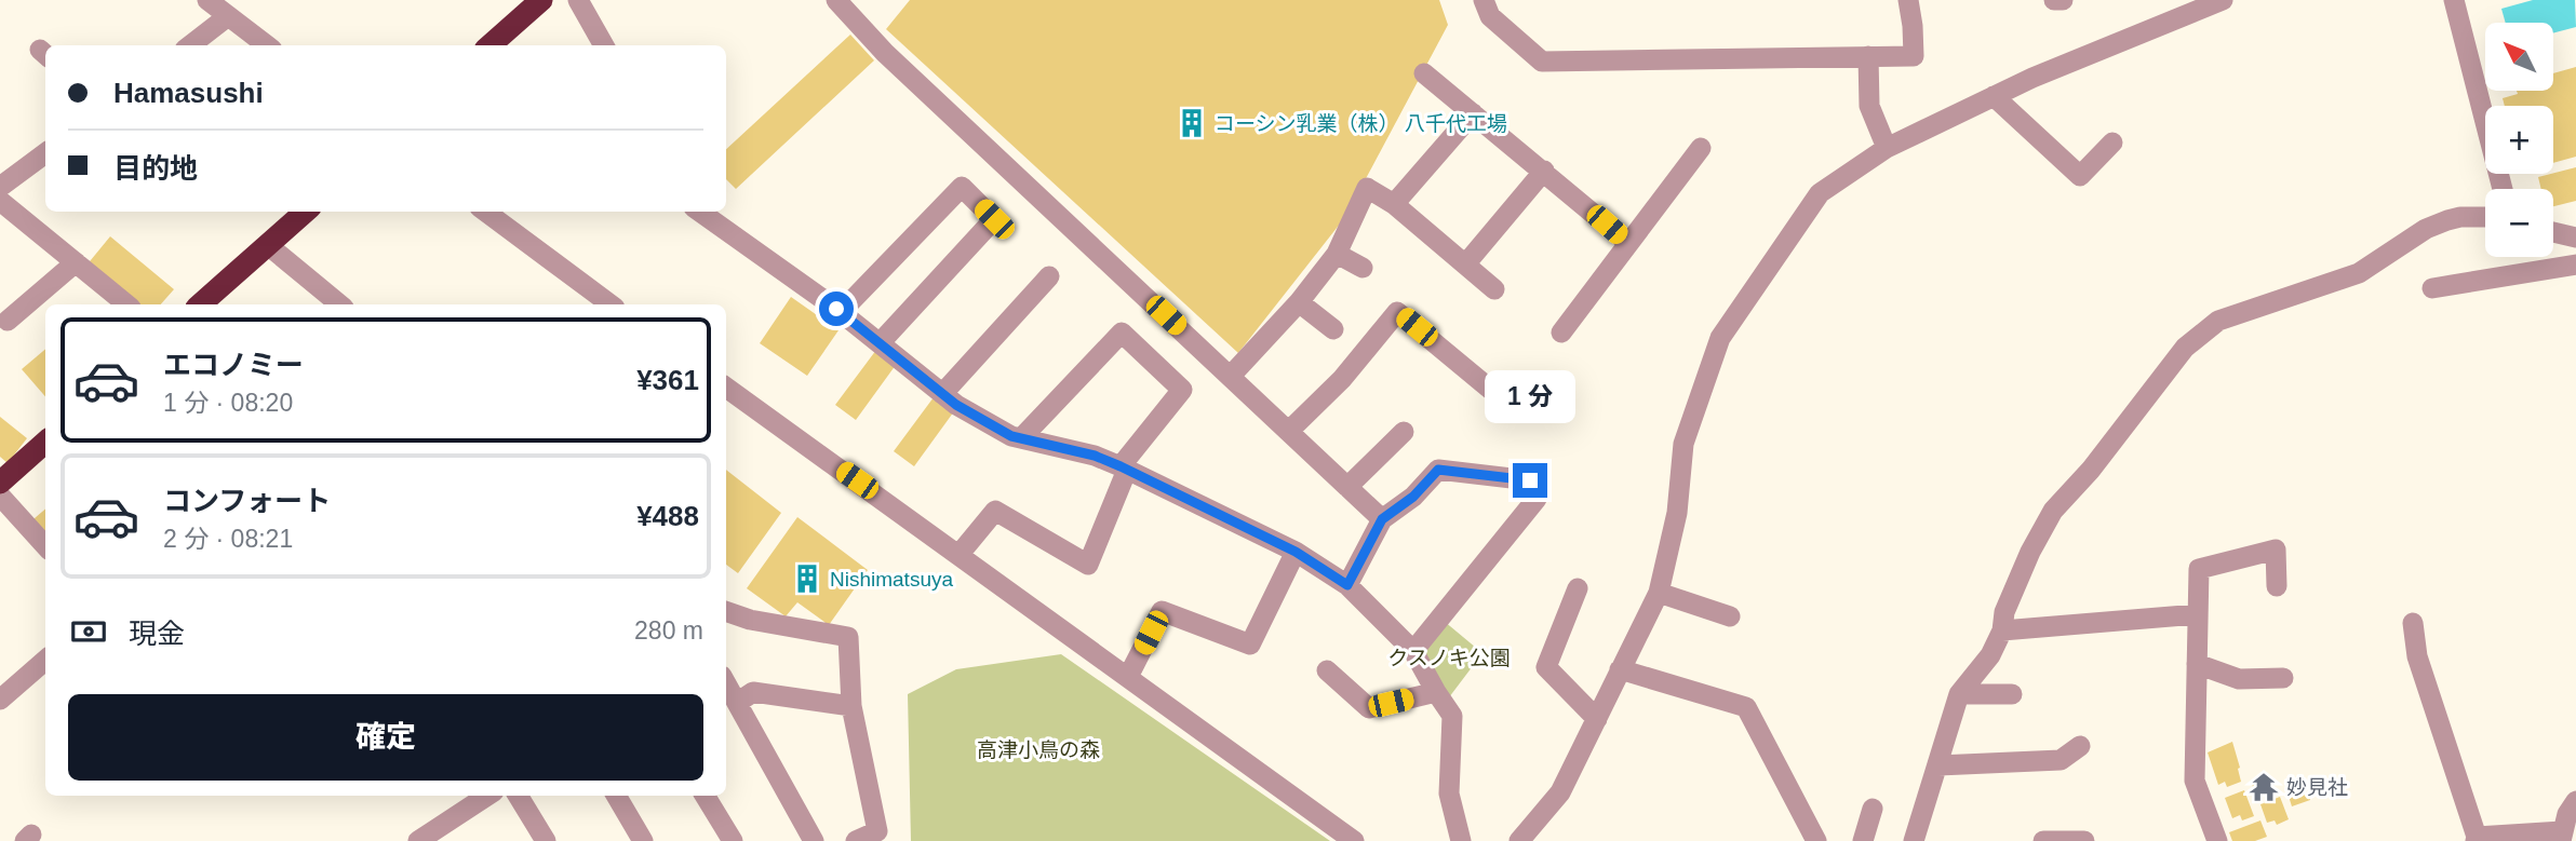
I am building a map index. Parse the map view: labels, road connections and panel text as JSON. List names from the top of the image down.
{
  "parks": ["クスノキ公園", "高津小鳥の森"],
  "places": {
    "building": ["コーシン乳業（株） 八千代工場", "Nishimatsuya"],
    "temple": ["妙見社"]
  },
  "north": "top left",
  "page": {
    "map_buttons": ["+", "−"],
    "banner": ["Hamasushi", "目的地"],
    "list": [
      {
        "name": "エコノミー",
        "note": "1 分 · 08:20",
        "value": "¥361"
      },
      {
        "name": "コンフォート",
        "note": "2 分 · 08:21",
        "value": "¥488"
      }
    ],
    "bubble": "1 分",
    "pay": ["現金", "280 m"],
    "buttons": "確定"
  }
}
